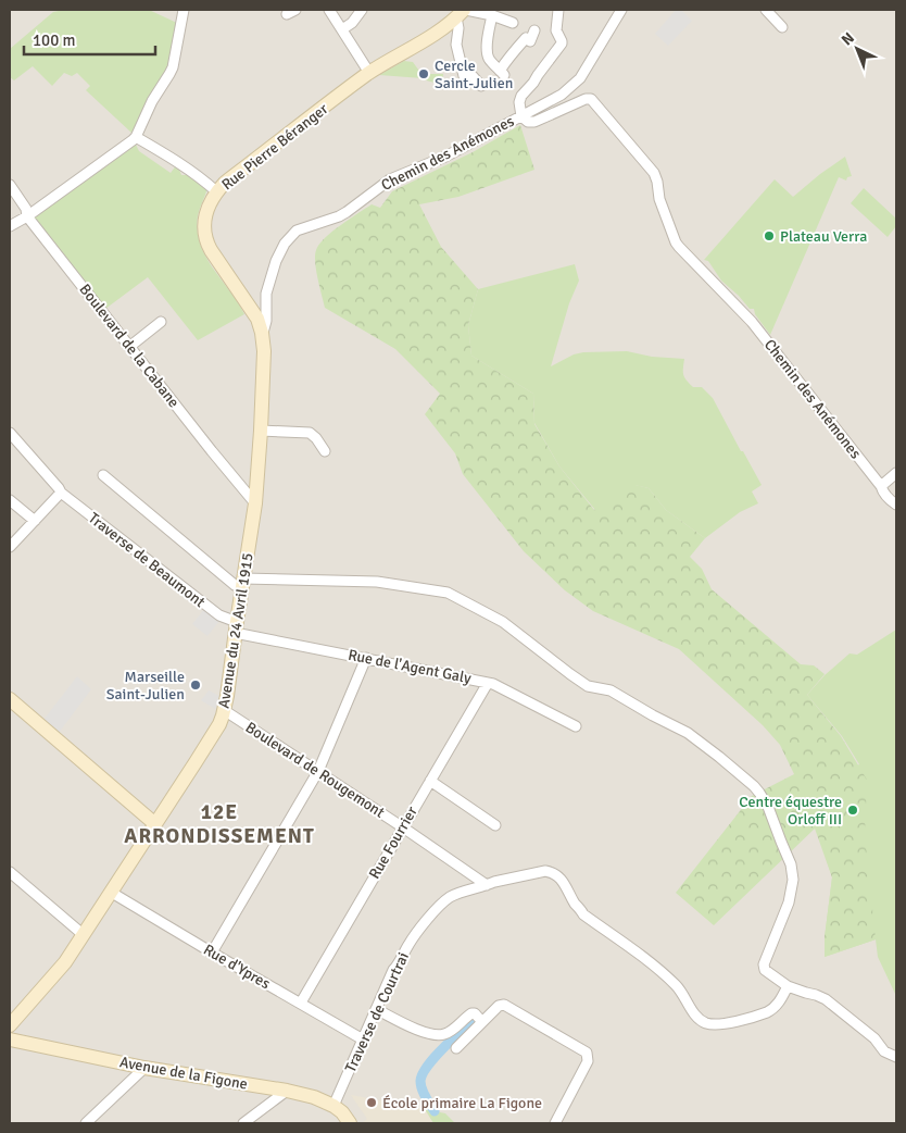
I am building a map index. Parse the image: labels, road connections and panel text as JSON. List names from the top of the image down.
{
  "streets": {
    "main road": ["Rue Pierre Béranger", "Avenue du 24 Avril 1915", "Avenue de la Figone"],
    "street": [
      "Chemin des Anémones",
      "Boulevard de la Cabane",
      "Traverse de Beaumont",
      "Rue de l'Agent Galy",
      "Boulevard de Rougemont",
      "Rue Fourrier",
      "Rue d'Ypres",
      "Traverse de Courtrai"
    ]
  },
  "crossings": [
    ["Rue Pierre Béranger", "Chemin des Anémones"],
    ["Rue Pierre Béranger", "Avenue du 24 Avril 1915"],
    ["Chemin des Anémones", "Avenue du 24 Avril 1915"],
    ["Boulevard de la Cabane", "Avenue du 24 Avril 1915"],
    ["Traverse de Beaumont", "Avenue du 24 Avril 1915"],
    ["Traverse de Beaumont", "Rue de l'Agent Galy"],
    ["Avenue du 24 Avril 1915", "Rue de l'Agent Galy"],
    ["Avenue du 24 Avril 1915", "Boulevard de Rougemont"],
    ["Avenue du 24 Avril 1915", "Rue d'Ypres"],
    ["Rue de l'Agent Galy", "Rue Fourrier"],
    ["Boulevard de Rougemont", "Rue Fourrier"],
    ["Boulevard de Rougemont", "Traverse de Courtrai"],
    ["Rue Fourrier", "Rue d'Ypres"],
    ["Rue d'Ypres", "Traverse de Courtrai"],
    ["Traverse de Courtrai", "Avenue de la Figone"]
  ],
  "districts": ["12E ARRONDISSEMENT"],
  "places": [
    "Cercle Saint-Julien",
    "Plateau Verra",
    "Marseille Saint-Julien",
    "Centre équestre Orloff III",
    "École primaire La Figone"
  ],
  "scale_bar": "100 m",
  "north": "top left"
}
